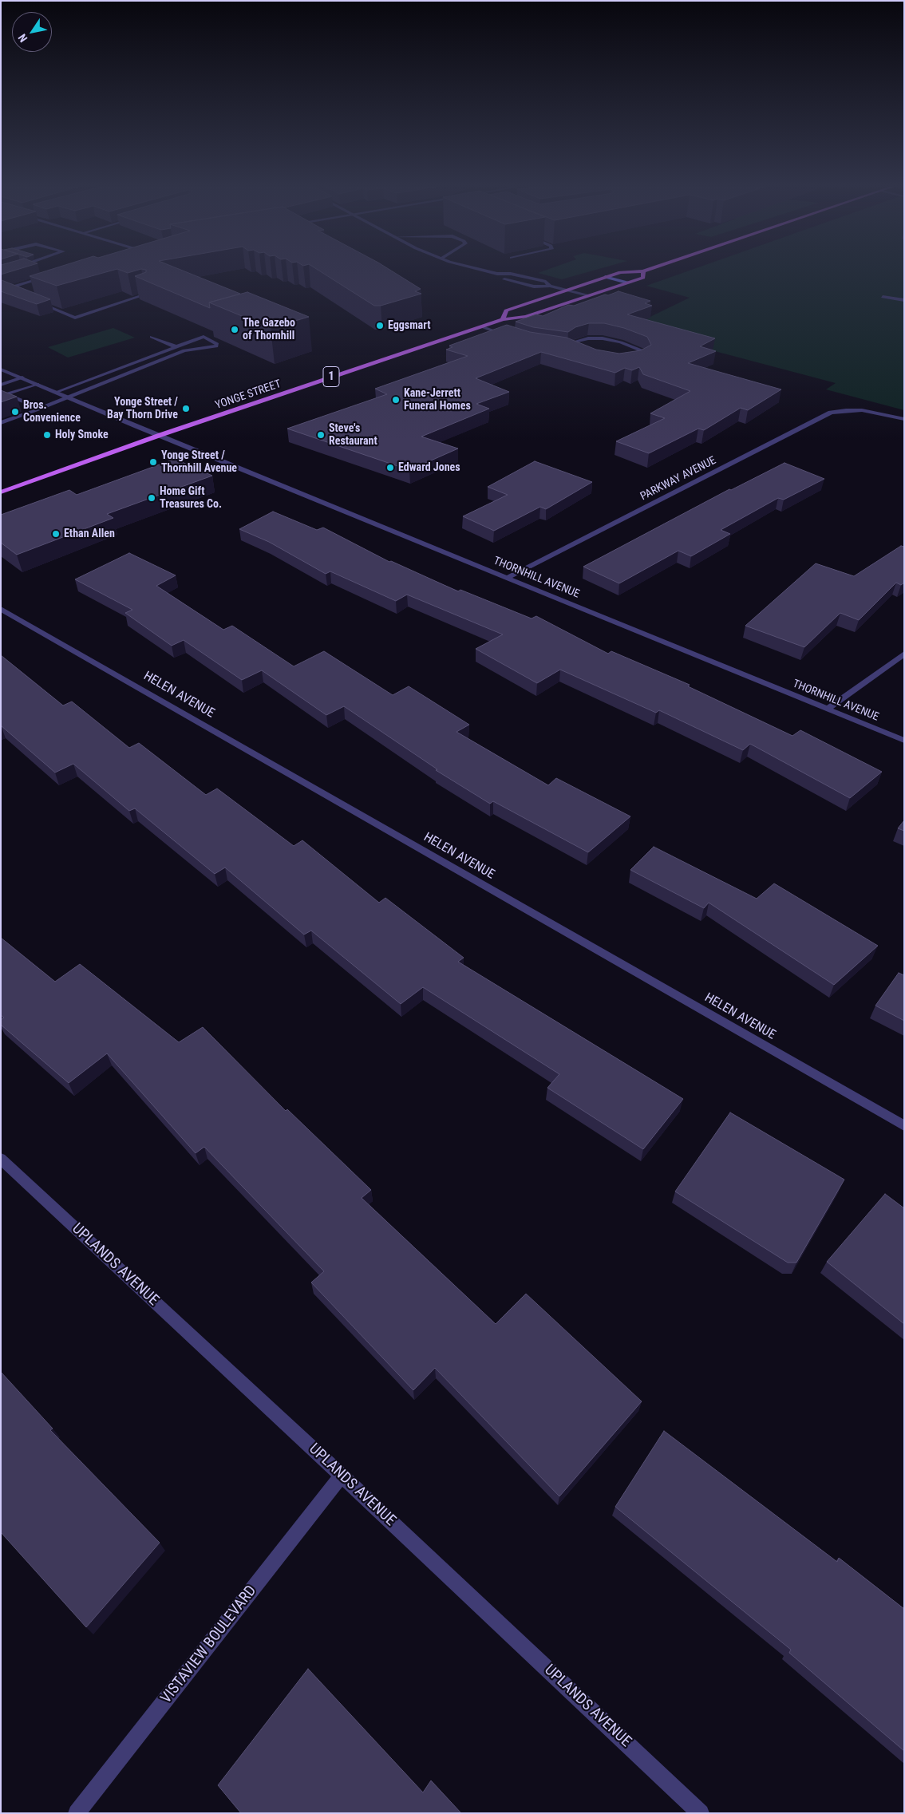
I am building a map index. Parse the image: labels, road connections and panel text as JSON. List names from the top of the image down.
{
  "streets": {
    "main road": ["1", "YONGE STREET"],
    "street": [
      "PARKWAY AVENUE",
      "THORNHILL AVENUE",
      "HELEN AVENUE",
      "UPLANDS AVENUE",
      "VISTAVIEW BOULEVARD"
    ]
  },
  "crossings": [
    ["YONGE STREET", "THORNHILL AVENUE"],
    ["PARKWAY AVENUE", "THORNHILL AVENUE"],
    ["UPLANDS AVENUE", "VISTAVIEW BOULEVARD"]
  ],
  "places": [
    "Eggsmart",
    "The Gazebo of Thornhill",
    "Kane-Jerrett Funeral Homes",
    "Yonge Street / Bay Thorn Drive",
    "Bros. Convenience",
    "Holy Smoke",
    "Steve's Restaurant",
    "Yonge Street / Thornhill Avenue",
    "Edward Jones",
    "Home Gift Treasures Co.",
    "Ethan Allen"
  ],
  "north": "bottom left"
}
